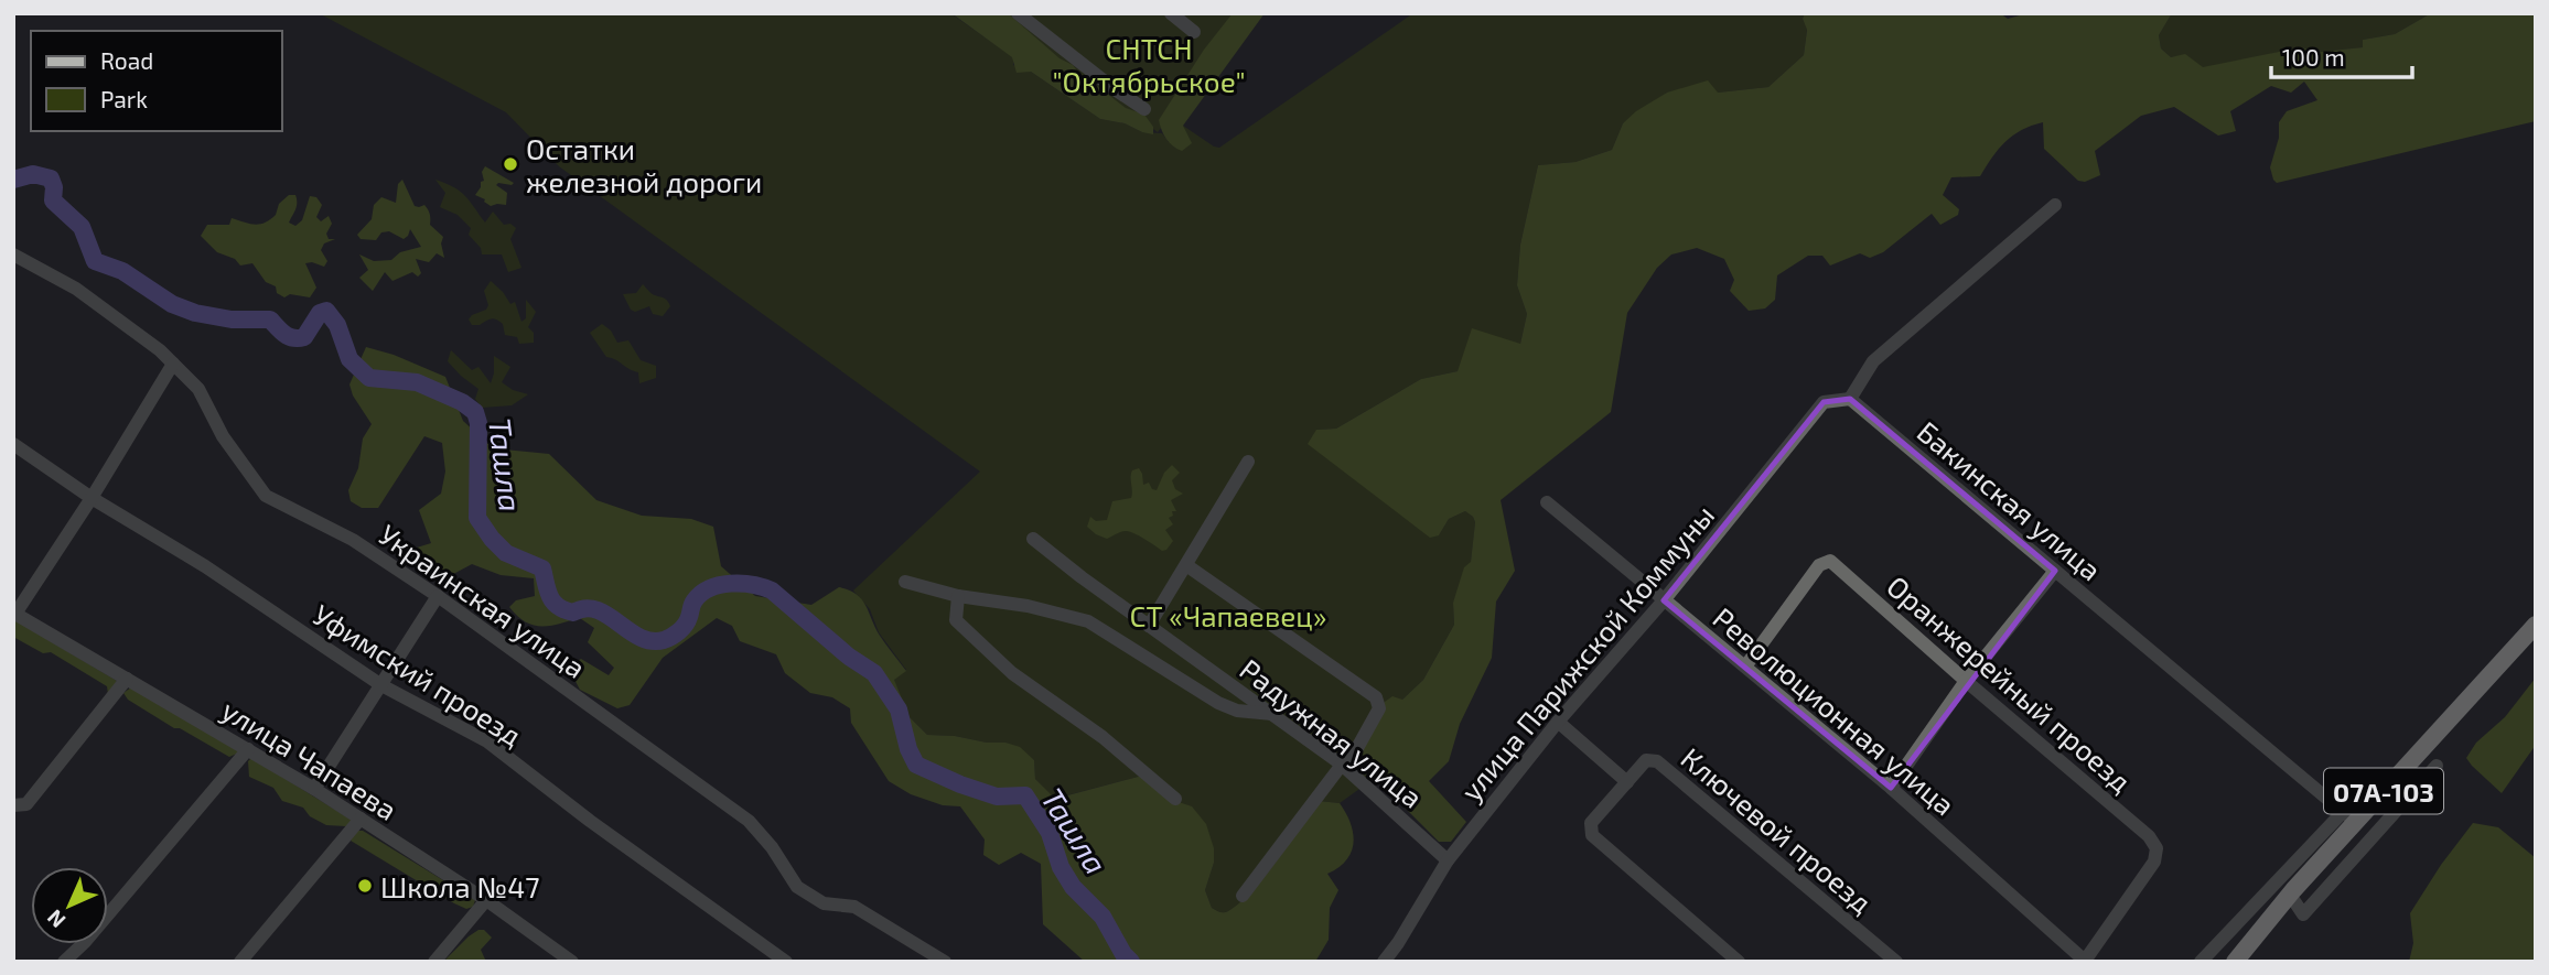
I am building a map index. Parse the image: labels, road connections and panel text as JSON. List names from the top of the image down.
{
  "streets": {
    "main road": ["07А-103"],
    "street": [
      "Бакинская улица",
      "Украинская улица",
      "улица Парижской Коммуны",
      "Уфимский проезд",
      "Оранжерейный проезд",
      "Революционная улица",
      "Радужная улица",
      "улица Чапаева",
      "Ключевой проезд"
    ]
  },
  "crossings": [
    ["Бакинская улица", "улица Парижской Коммуны"],
    ["Бакинская улица", "07А-103"],
    ["улица Парижской Коммуны", "Революционная улица"],
    ["улица Парижской Коммуны", "Радужная улица"],
    ["Оранжерейный проезд", "Революционная улица"]
  ],
  "water": ["Ташла"],
  "parks": ["СНТСН \"Октябрьское\"", "СТ «Чапаевец»"],
  "places": ["Остатки железной дороги", "Школа №47"],
  "legend": ["Road", "Park"],
  "scale_bar": "100 m",
  "north": "bottom left"
}
